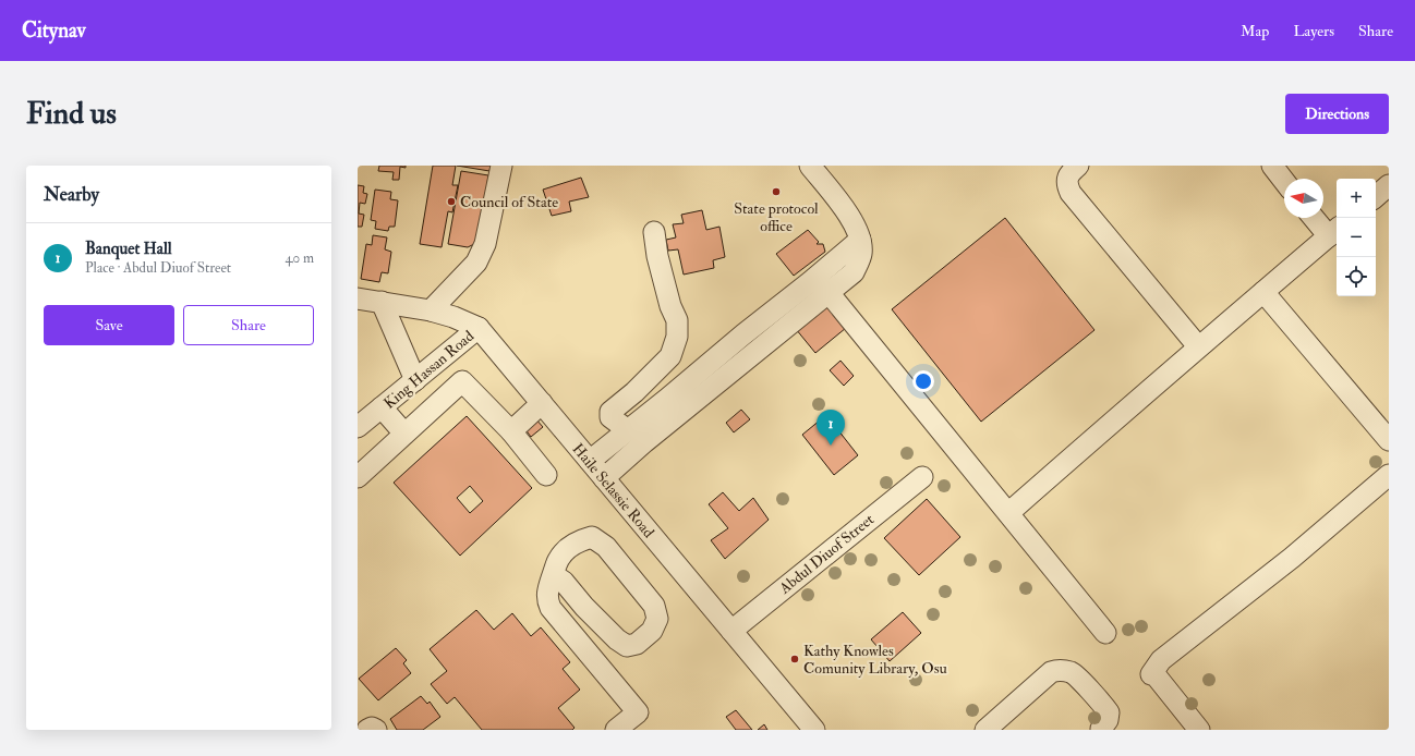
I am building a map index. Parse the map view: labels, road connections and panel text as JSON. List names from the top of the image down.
{
  "streets": {
    "street": ["King Hassan Road", "Haile Selassie Road", "Abdul Diuof Street"]
  },
  "crossings": [
    ["King Hassan Road", "Haile Selassie Road"],
    ["Haile Selassie Road", "Abdul Diuof Street"]
  ],
  "places": ["State protocol office", "Council of State", "Kathy Knowles Comunity Library, Osu"],
  "north": "left",
  "page": {
    "header": "Citynav",
    "nav": ["Map", "Layers", "Share"],
    "buttons": [
      "Directions",
      ["Save", "Share"]
    ],
    "title": "Find us",
    "heading": "Nearby",
    "map_buttons": ["+", "−"],
    "list": [
      {
        "mark": "1",
        "name": "Banquet Hall",
        "note": "Place · Abdul Diuof Street",
        "value": "40 m"
      }
    ],
    "pins": "1"
  }
}
